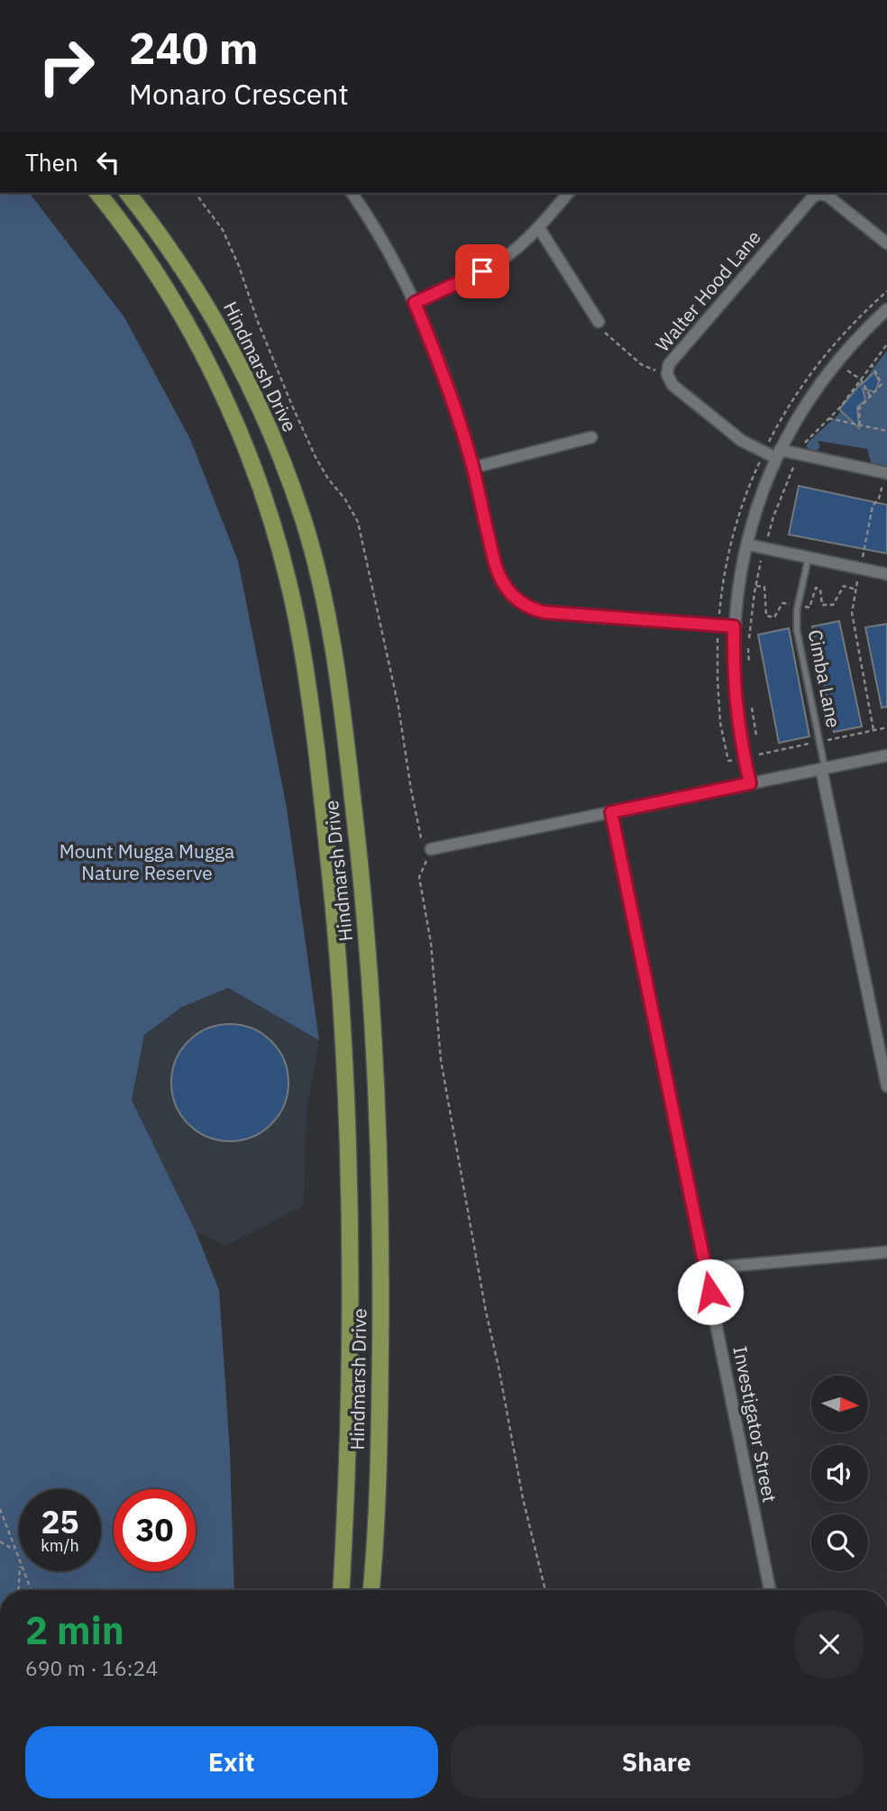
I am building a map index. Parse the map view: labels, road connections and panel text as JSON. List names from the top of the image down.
{
  "streets": {
    "main road": ["Hindmarsh Drive"],
    "street": ["Walter Hood Lane", "Investigator Street"],
    "lane": ["Cimba Lane"]
  },
  "parks": ["Mount Mugga Mugga Nature Reserve"],
  "north": "right",
  "page": {
    "turn": ["240 m", "Monaro Crescent"],
    "then": "Then",
    "speed": "25 km/h",
    "limit": "30",
    "heading": ["2 min", "690 m · 16:24"],
    "buttons": ["Exit", "Share"]
  }
}
